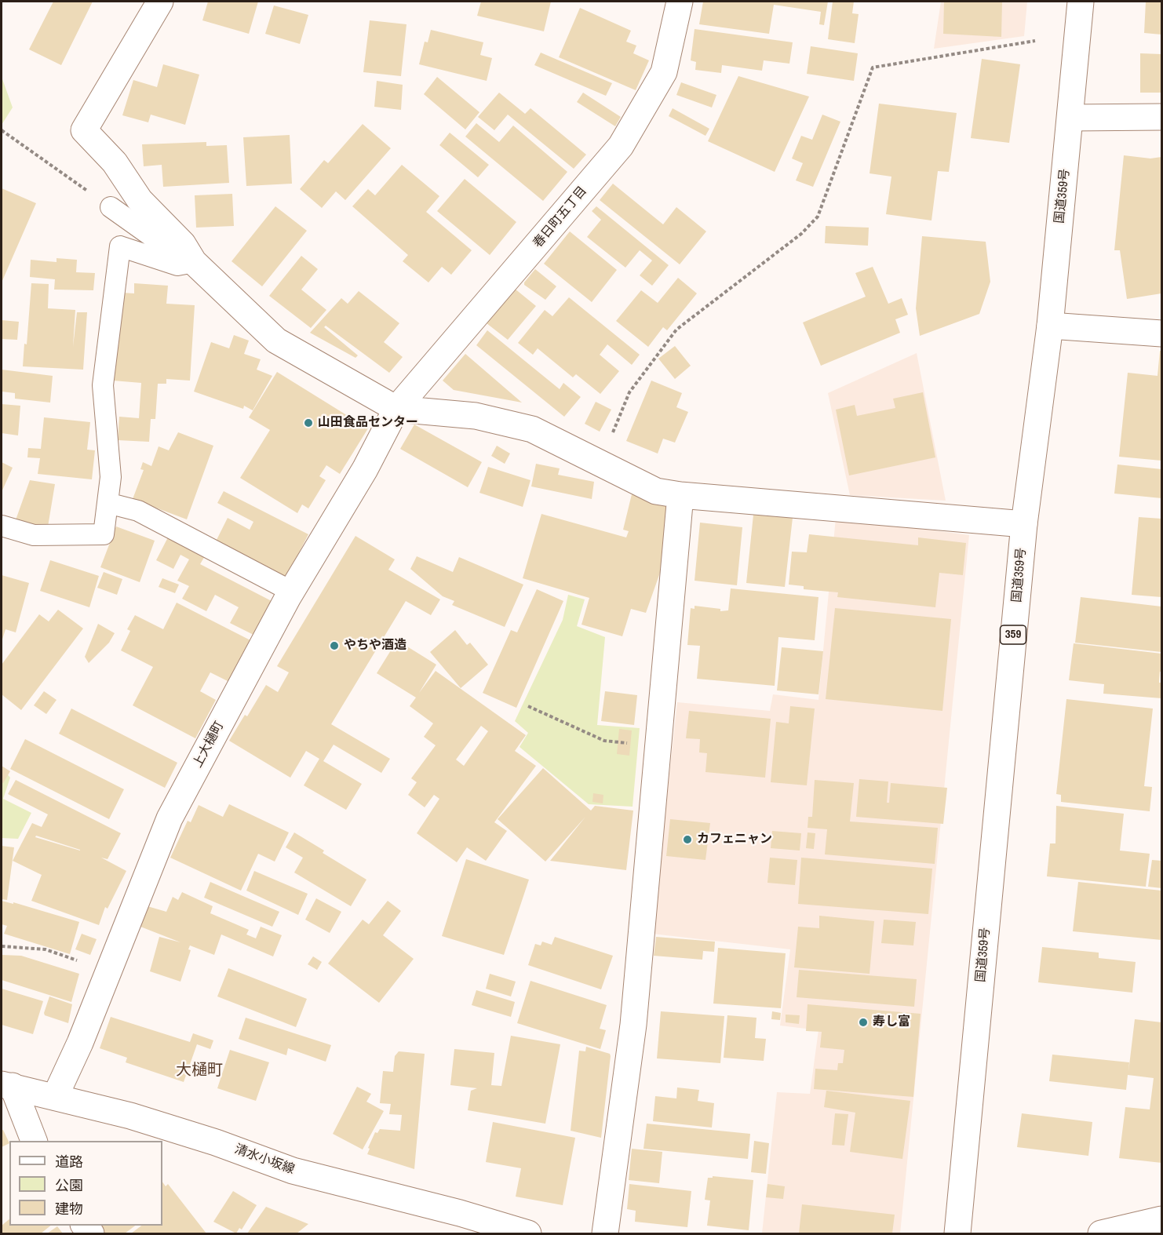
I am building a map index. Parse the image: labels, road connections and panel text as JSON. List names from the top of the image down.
{
  "streets": {
    "main road": [
      "国道359号",
      "春日町五丁目",
      "359",
      "上大樋町",
      "清水小坂線"
    ]
  },
  "crossings": [
    ["春日町五丁目", "上大樋町"],
    ["上大樋町", "清水小坂線"]
  ],
  "districts": ["大樋町"],
  "places": [
    "山田食品センター",
    "やちや酒造",
    "カフェニャン",
    "寿し富"
  ],
  "legend": ["道路", "公園", "建物"]
}
